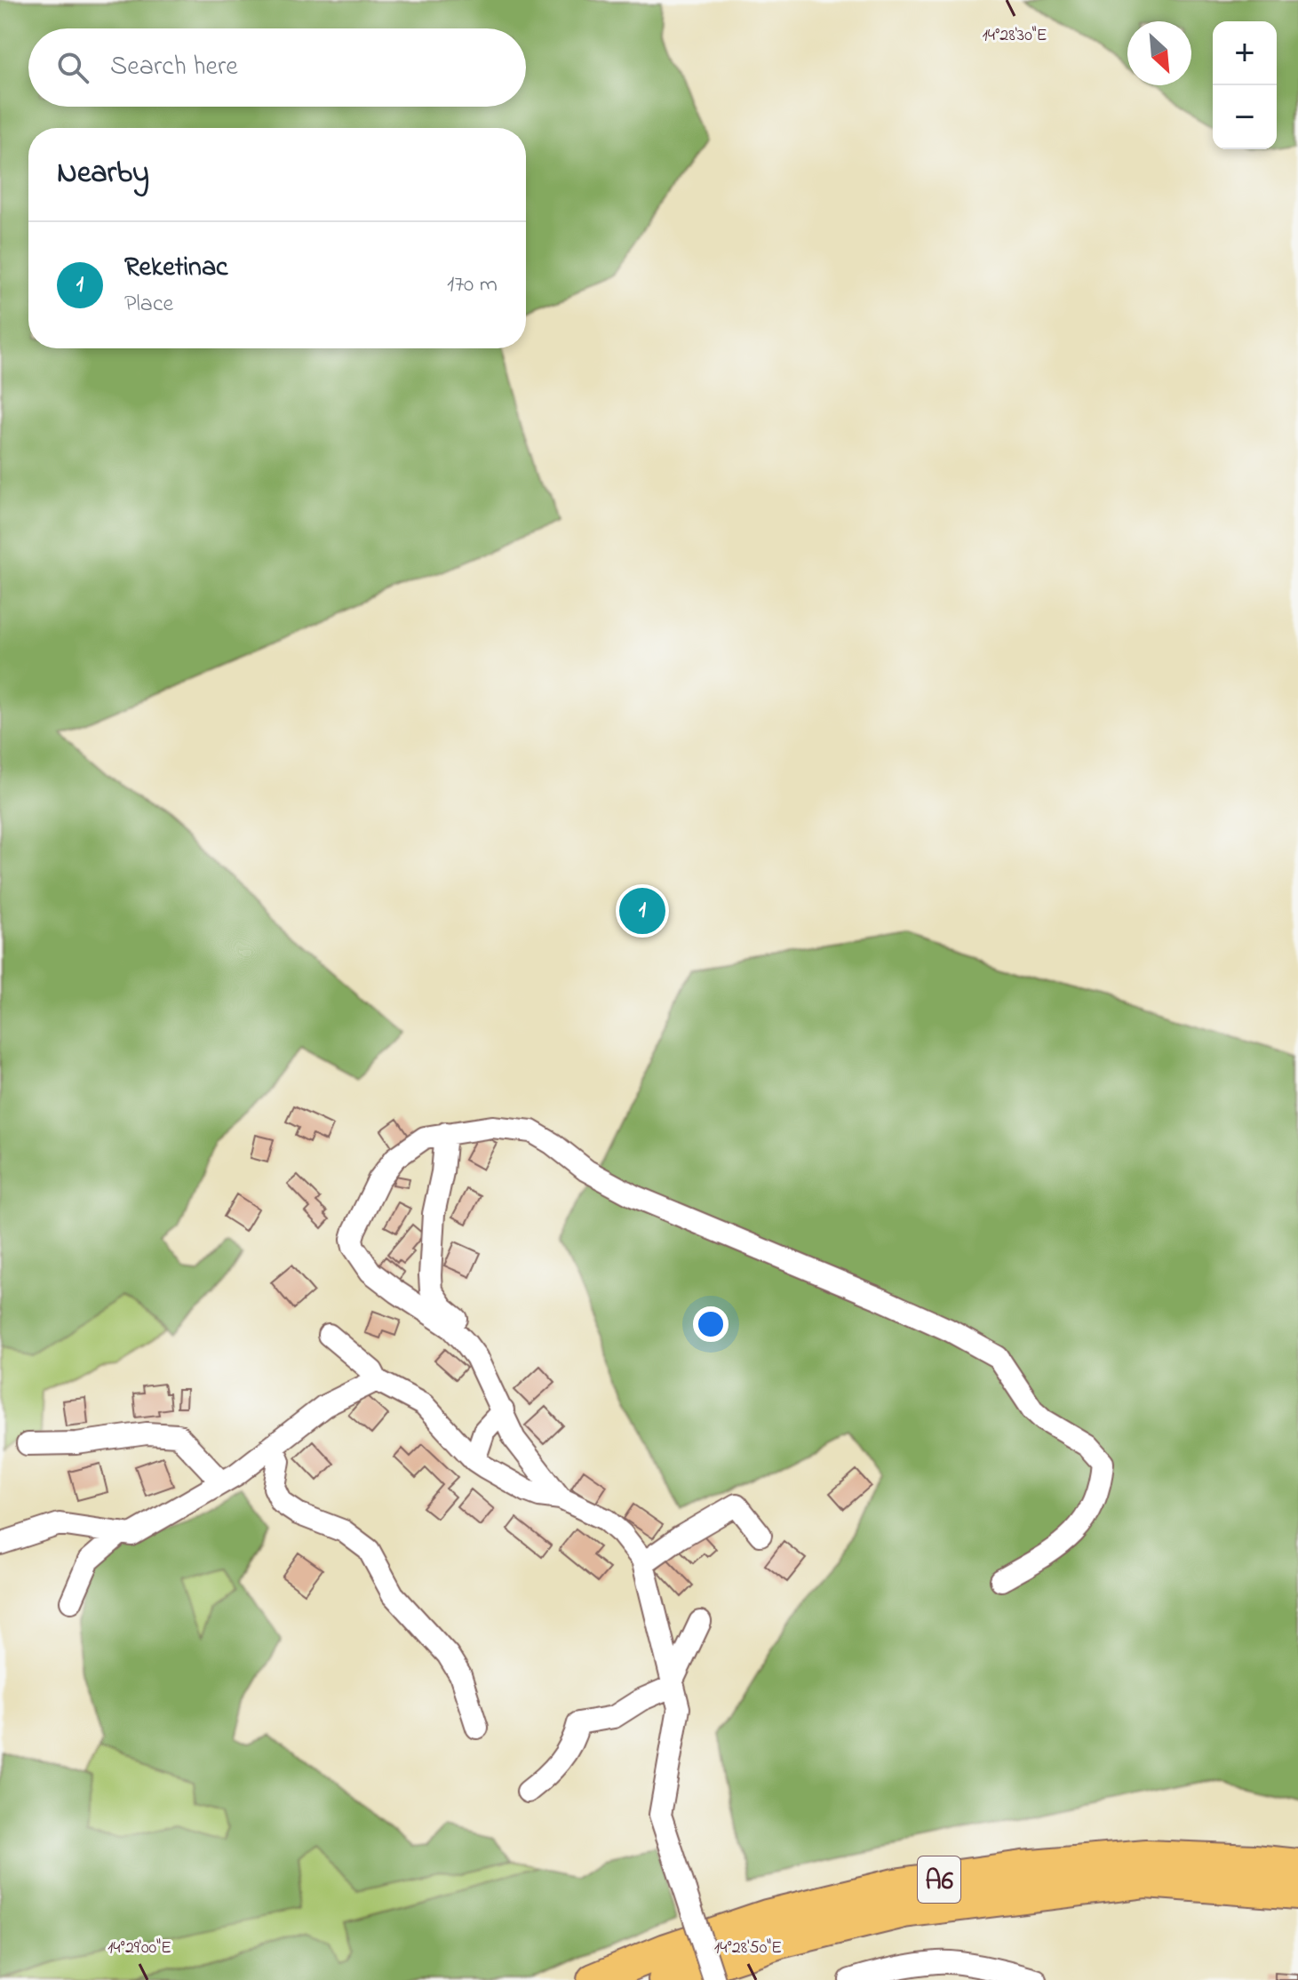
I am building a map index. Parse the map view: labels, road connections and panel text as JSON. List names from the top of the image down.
{
  "streets": {
    "highway": ["A6"]
  },
  "north": "bottom right",
  "page": {
    "map_buttons": ["+", "−"],
    "search": "Search here",
    "heading": "Nearby",
    "list": [
      {
        "mark": "1",
        "name": "Reketinac",
        "note": "Place",
        "value": "170 m"
      }
    ],
    "pins": "1"
  },
  "coordinates": ["14°28'30\"E", "14°29'00\"E", "14°28'50\"E"]
}
